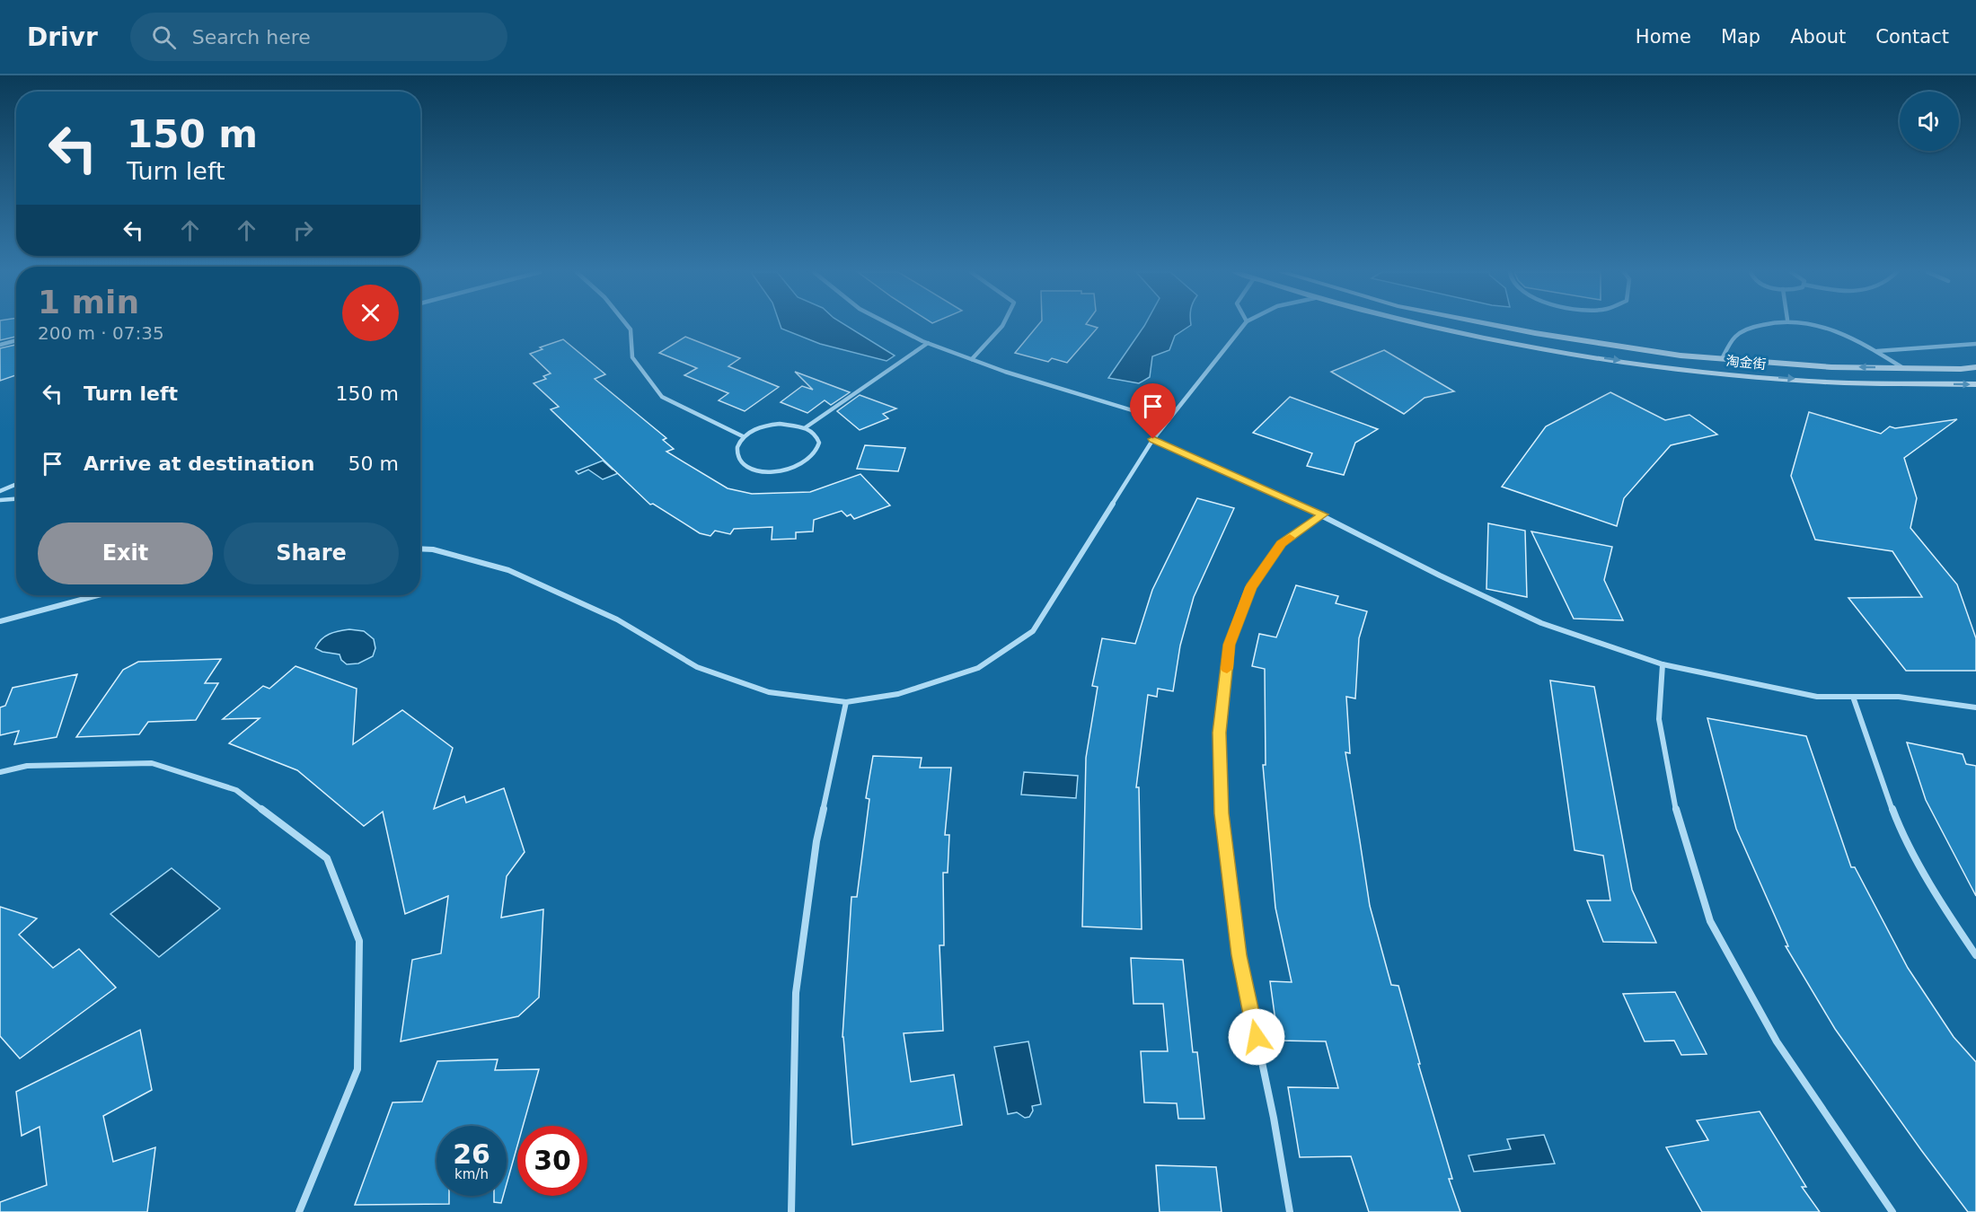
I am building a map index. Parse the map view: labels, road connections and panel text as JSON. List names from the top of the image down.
{
  "streets": {
    "street": ["淘金街"]
  },
  "page": {
    "header": "Drivr",
    "search": "Search here",
    "nav": [
      "Home",
      "Map",
      "About",
      "Contact"
    ],
    "turn": ["150 m", "Turn left"],
    "heading": ["1 min", "200 m · 07:35"],
    "list": [
      {
        "name": "Turn left",
        "value": "150 m"
      },
      {
        "name": "Arrive at destination",
        "value": "50 m"
      }
    ],
    "buttons": ["Exit", "Share"],
    "speed": "26 km/h",
    "limit": "30"
  }
}
